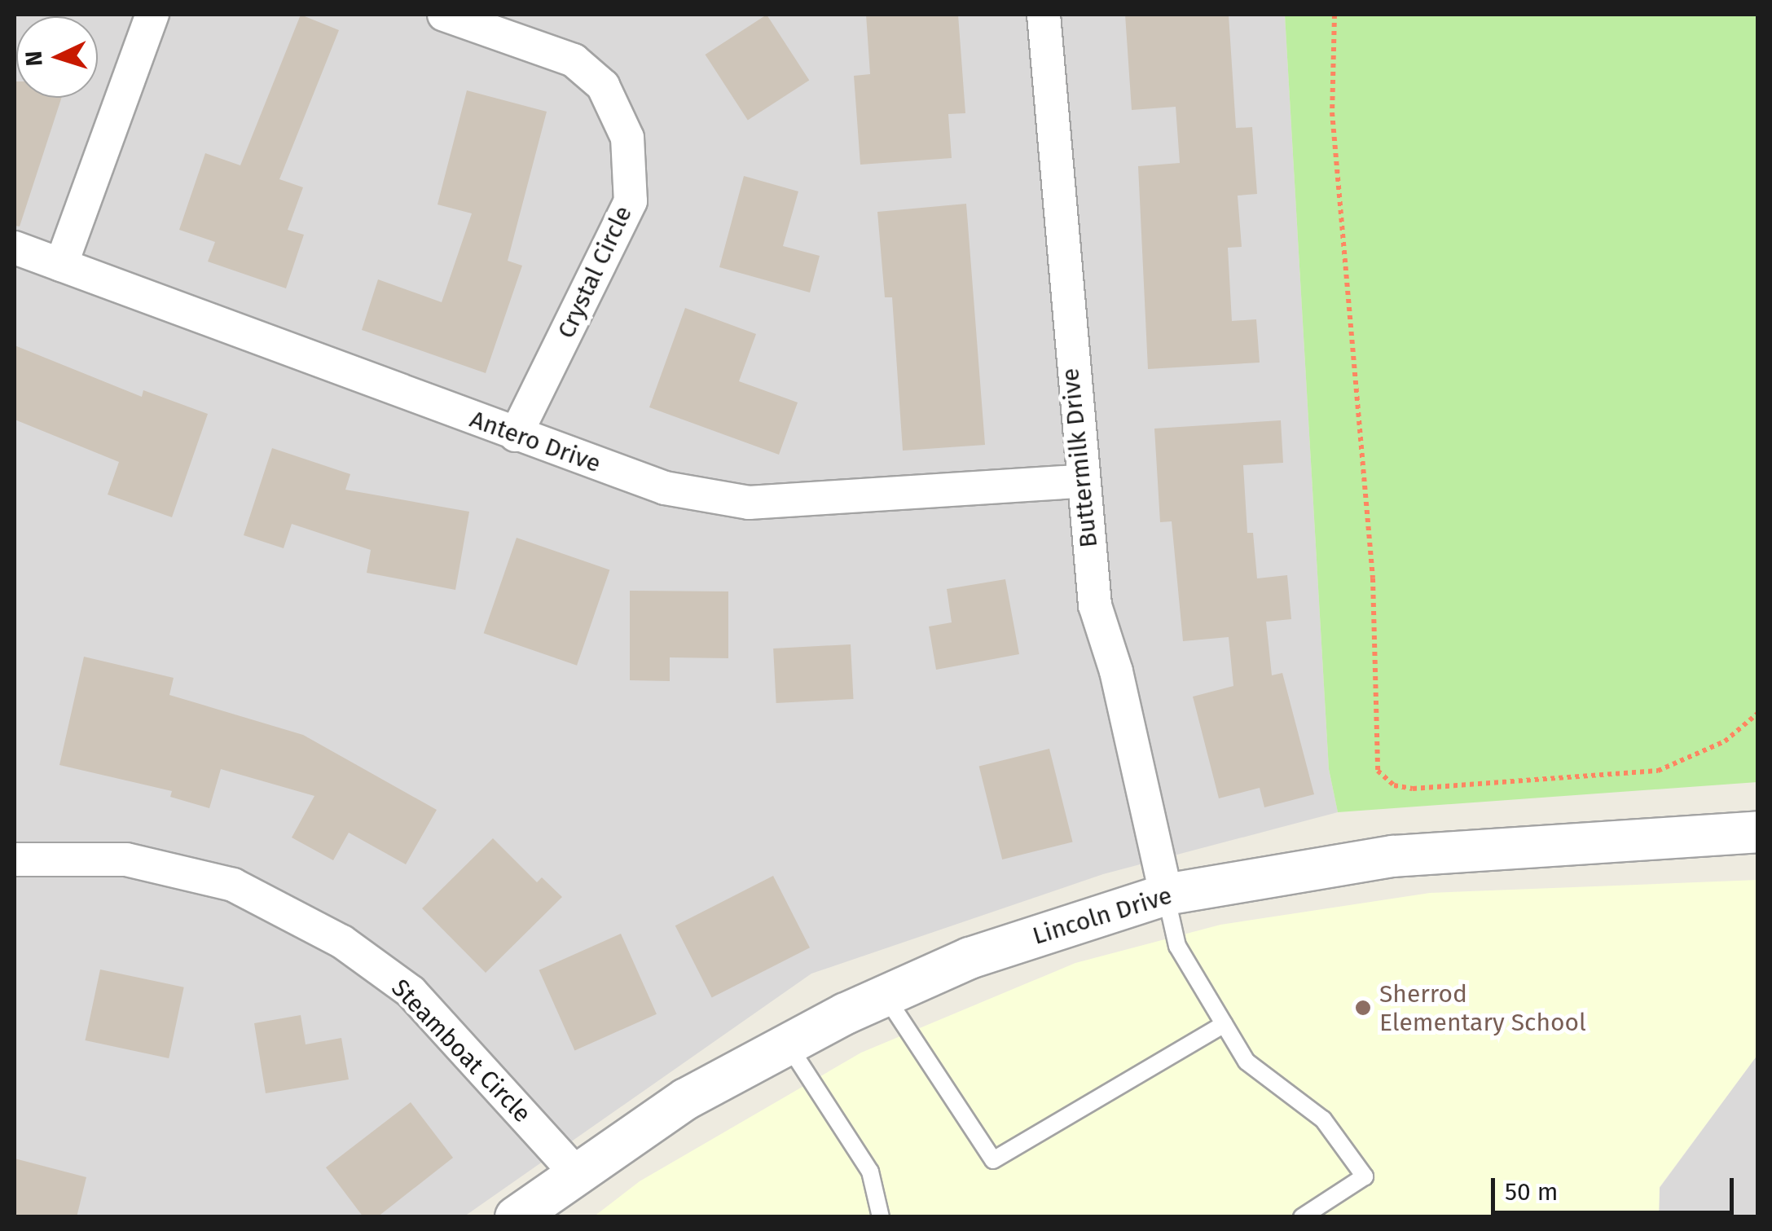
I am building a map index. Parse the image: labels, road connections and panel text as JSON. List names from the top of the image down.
{
  "streets": {
    "street": [
      "Crystal Circle",
      "Antero Drive",
      "Buttermilk Drive",
      "Lincoln Drive",
      "Steamboat Circle"
    ]
  },
  "crossings": [
    ["Crystal Circle", "Antero Drive"],
    ["Antero Drive", "Buttermilk Drive"],
    ["Buttermilk Drive", "Lincoln Drive"],
    ["Lincoln Drive", "Steamboat Circle"]
  ],
  "places": ["Sherrod Elementary School"],
  "scale_bar": "50 m",
  "north": "left"
}
